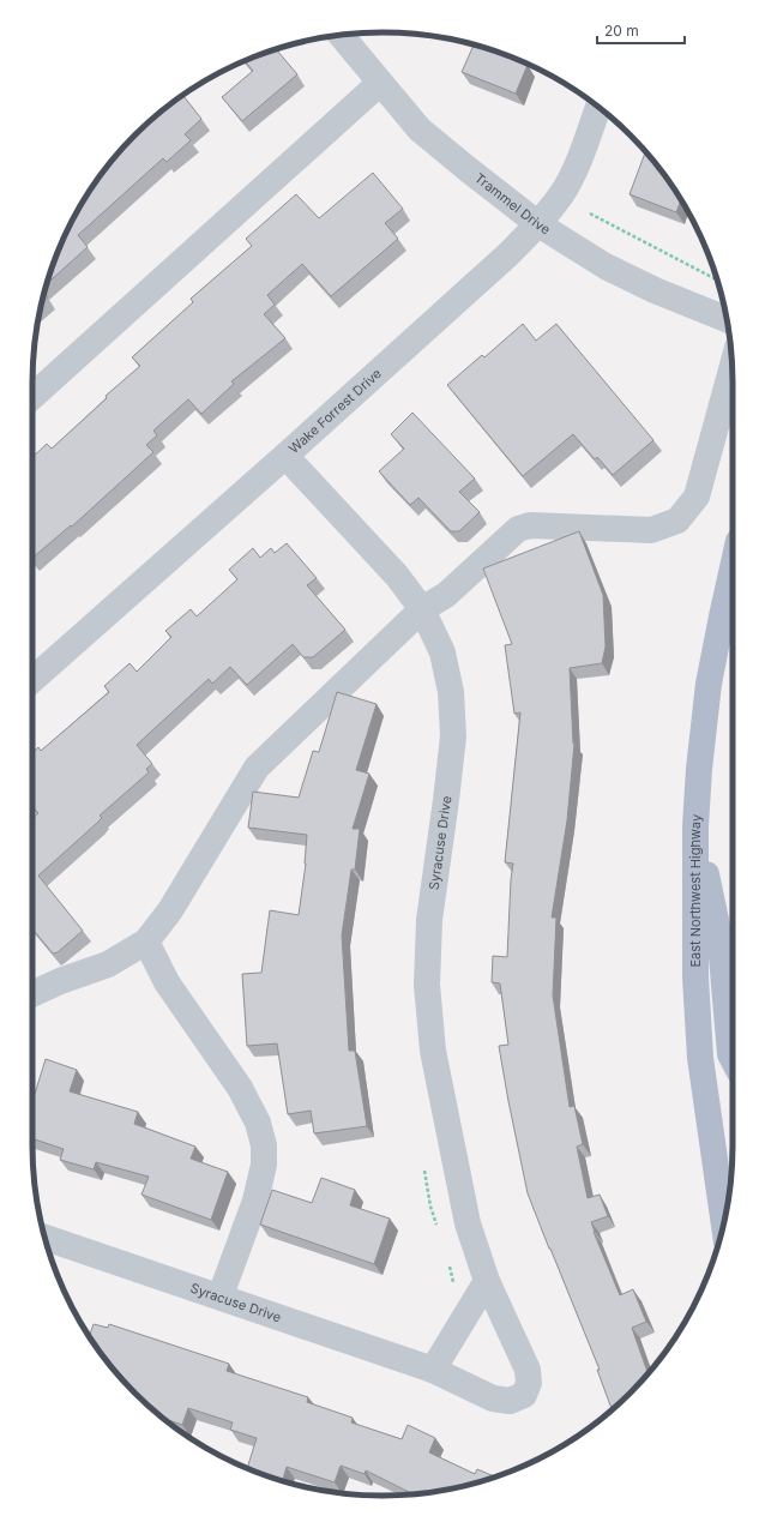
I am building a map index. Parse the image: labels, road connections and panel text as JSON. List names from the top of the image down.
{
  "streets": {
    "main road": ["East Northwest Highway"],
    "street": ["Trammel Drive", "Wake Forrest Drive", "Syracuse Drive"]
  },
  "crossings": [
    ["Trammel Drive", "Wake Forrest Drive"],
    ["Wake Forrest Drive", "Syracuse Drive"]
  ],
  "scale_bar": "20 m"
}
